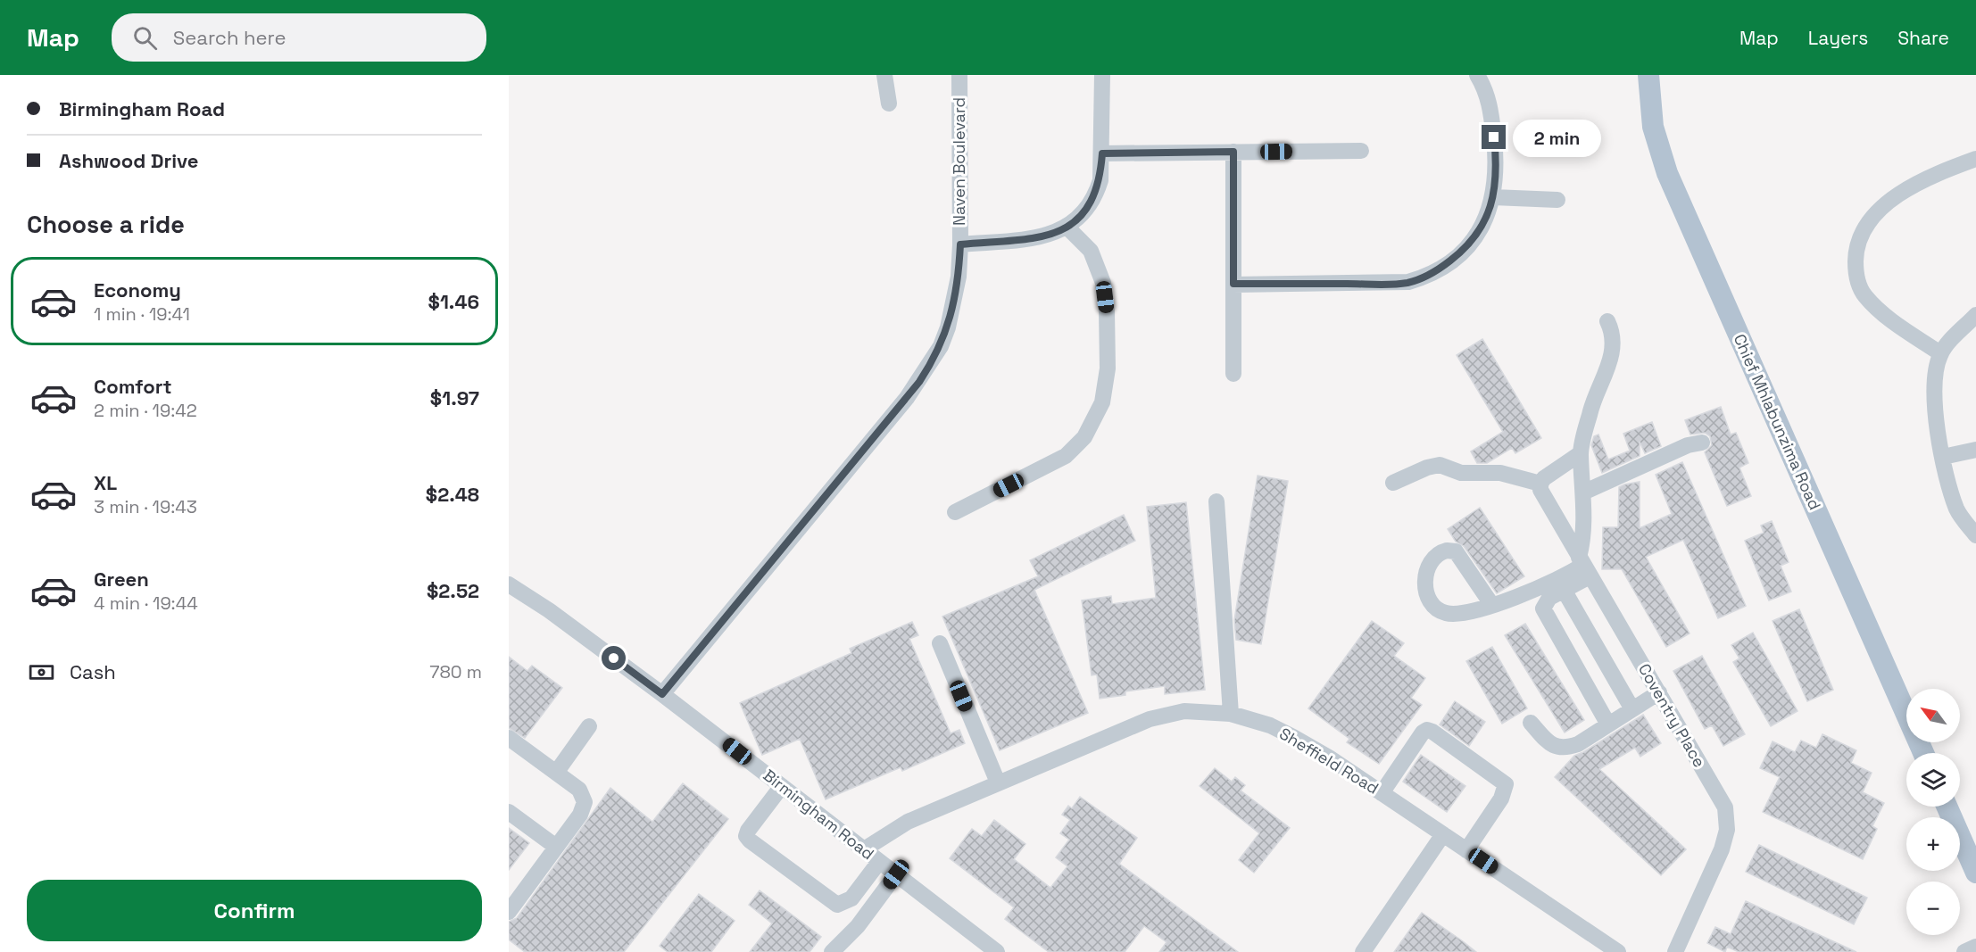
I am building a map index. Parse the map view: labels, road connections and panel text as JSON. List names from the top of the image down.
{
  "streets": {
    "main road": ["Chief Mhlabunzima Road"],
    "street": [
      "Naven Boulevard",
      "Coventry Place",
      "Sheffield Road",
      "Birmingham Road"
    ]
  },
  "crossings": [
    ["Naven Boulevard", "Birmingham Road"],
    ["Sheffield Road", "Birmingham Road"]
  ],
  "north": "top left",
  "page": {
    "header": "Map",
    "search": "Search here",
    "nav": ["Map", "Layers", "Share"],
    "banner": ["Birmingham Road", "Ashwood Drive"],
    "bubble": "2 min",
    "heading": "Choose a ride",
    "list": [
      {
        "name": "Economy",
        "note": "1 min · 19:41",
        "value": "$1.46"
      },
      {
        "name": "Comfort",
        "note": "2 min · 19:42",
        "value": "$1.97"
      },
      {
        "name": "XL",
        "note": "3 min · 19:43",
        "value": "$2.48"
      },
      {
        "name": "Green",
        "note": "4 min · 19:44",
        "value": "$2.52"
      }
    ],
    "pay": ["Cash", "780 m"],
    "map_buttons": ["+", "−"],
    "buttons": "Confirm"
  }
}
